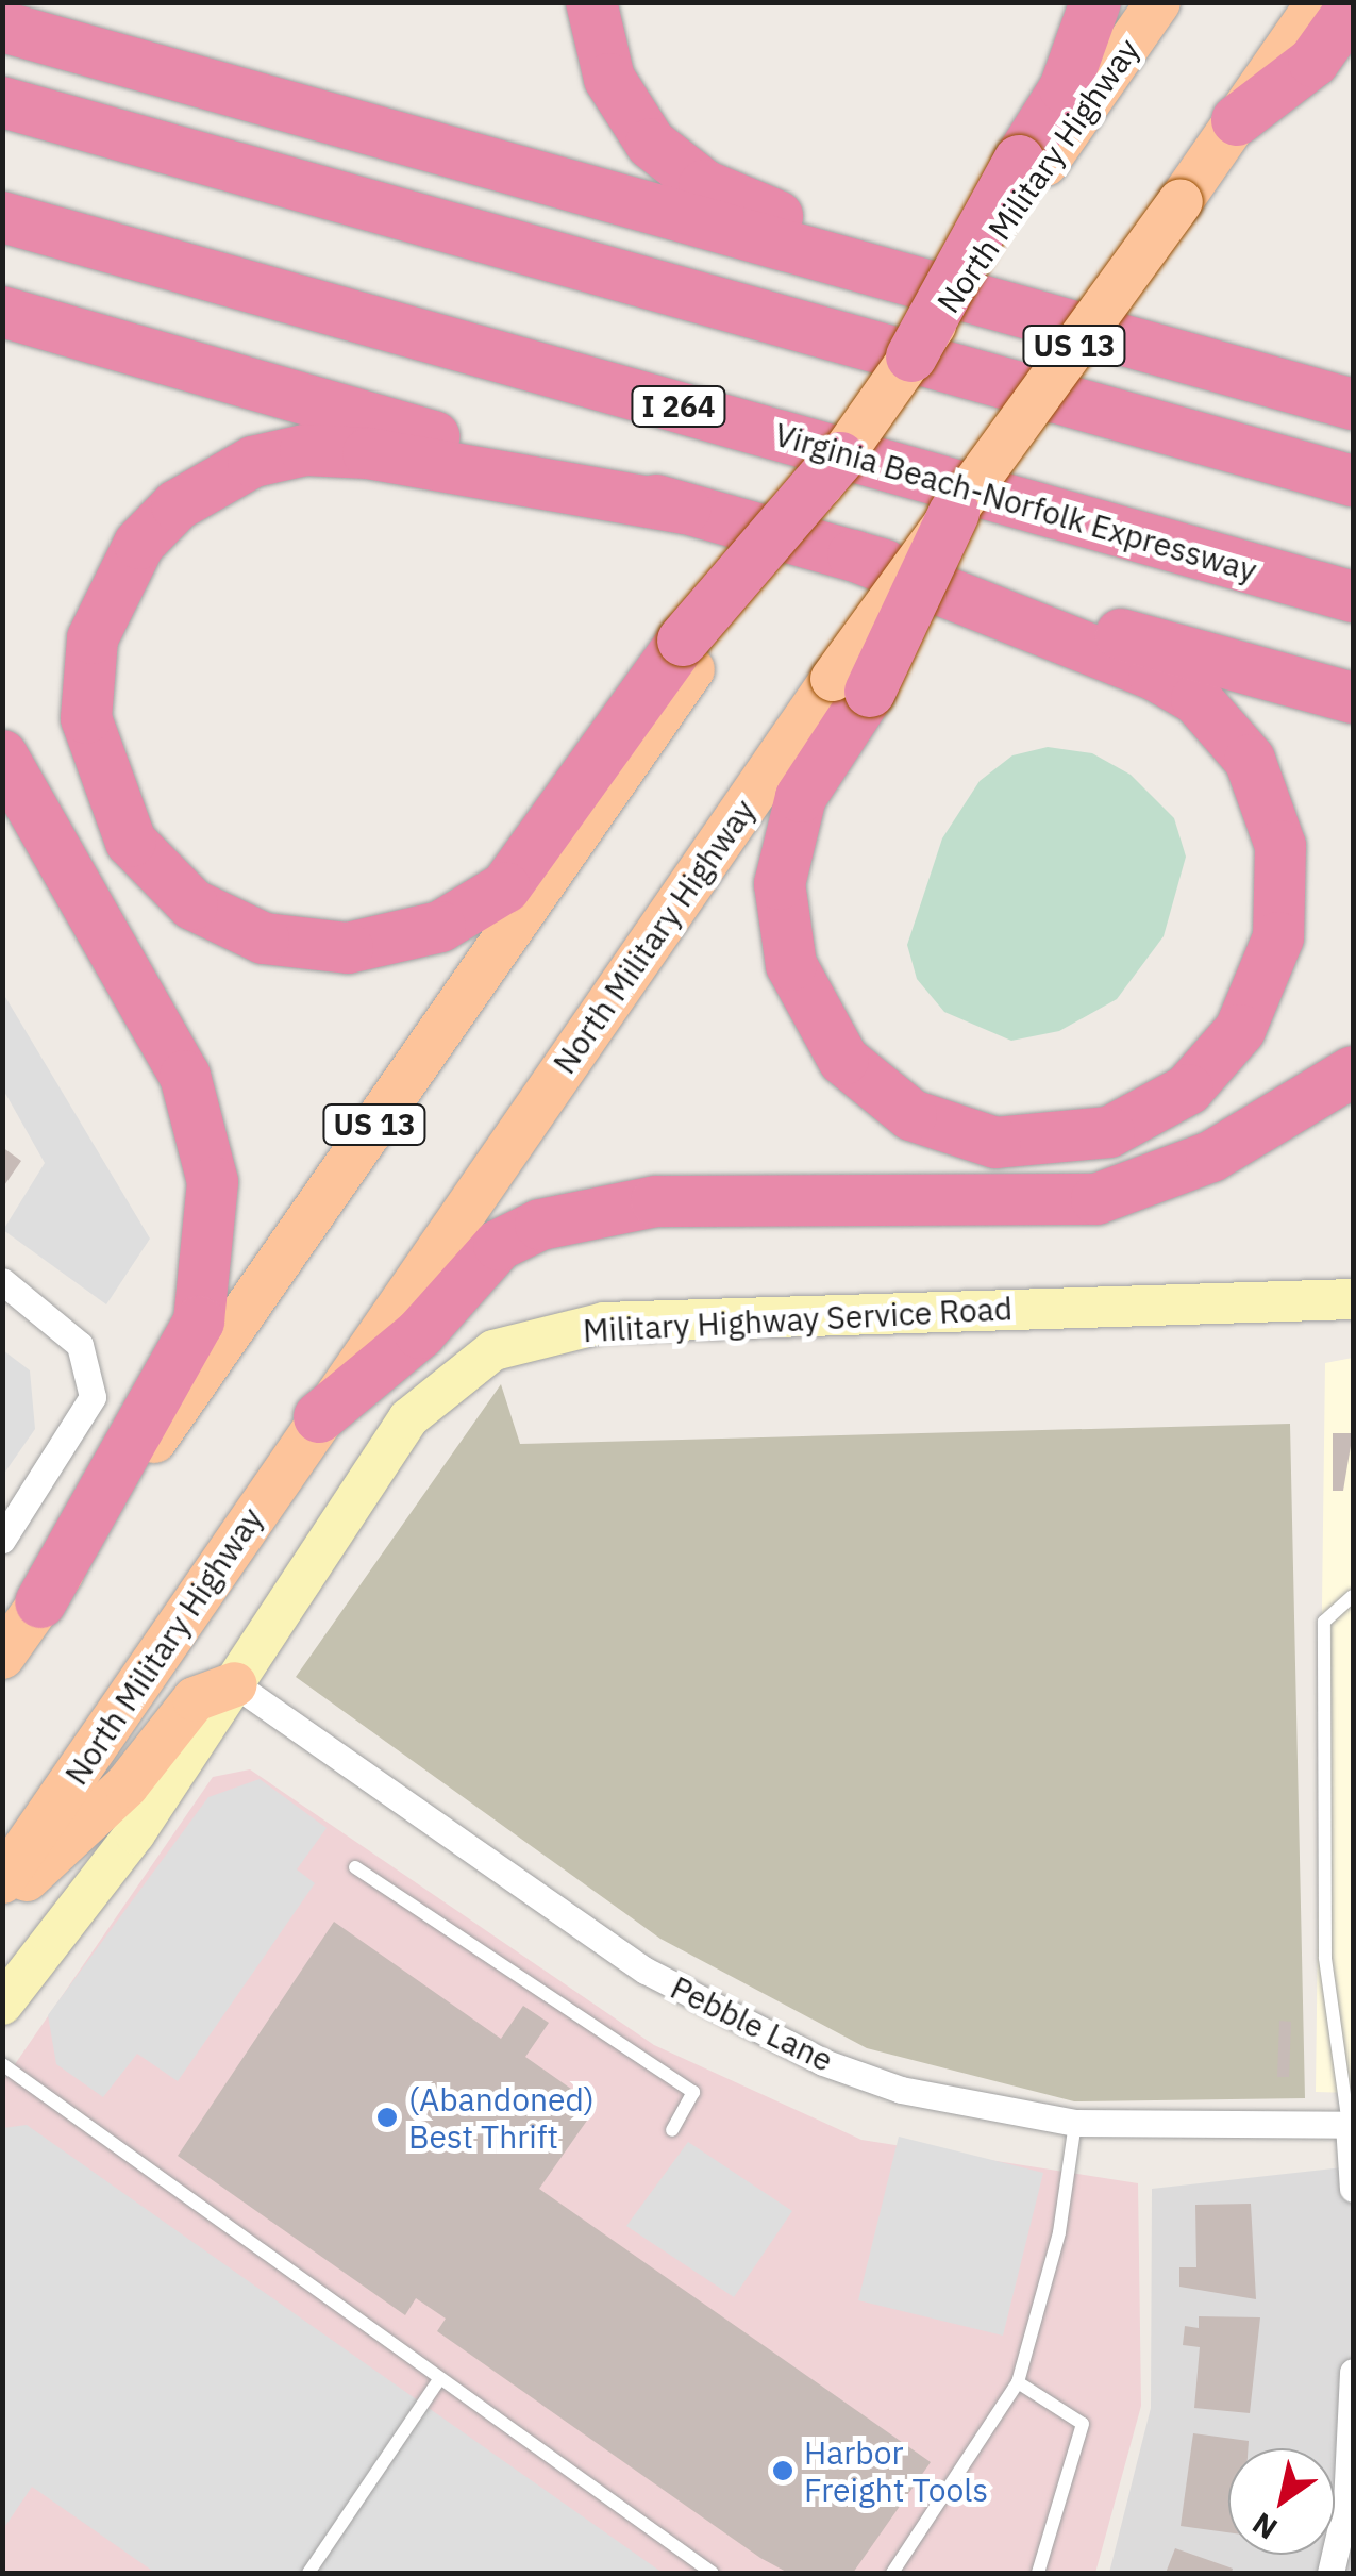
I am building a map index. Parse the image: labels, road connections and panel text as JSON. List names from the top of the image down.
{
  "streets": {
    "highway": ["I 264", "Virginia Beach-Norfolk Expressway"],
    "main road": ["North Military Highway", "US 13"],
    "street": ["Military Highway Service Road", "Pebble Lane"]
  },
  "crossings": [
    ["Military Highway Service Road", "Pebble Lane"]
  ],
  "places": ["(Abandoned) Best Thrift", "Harbor Freight Tools"],
  "north": "bottom left"
}
